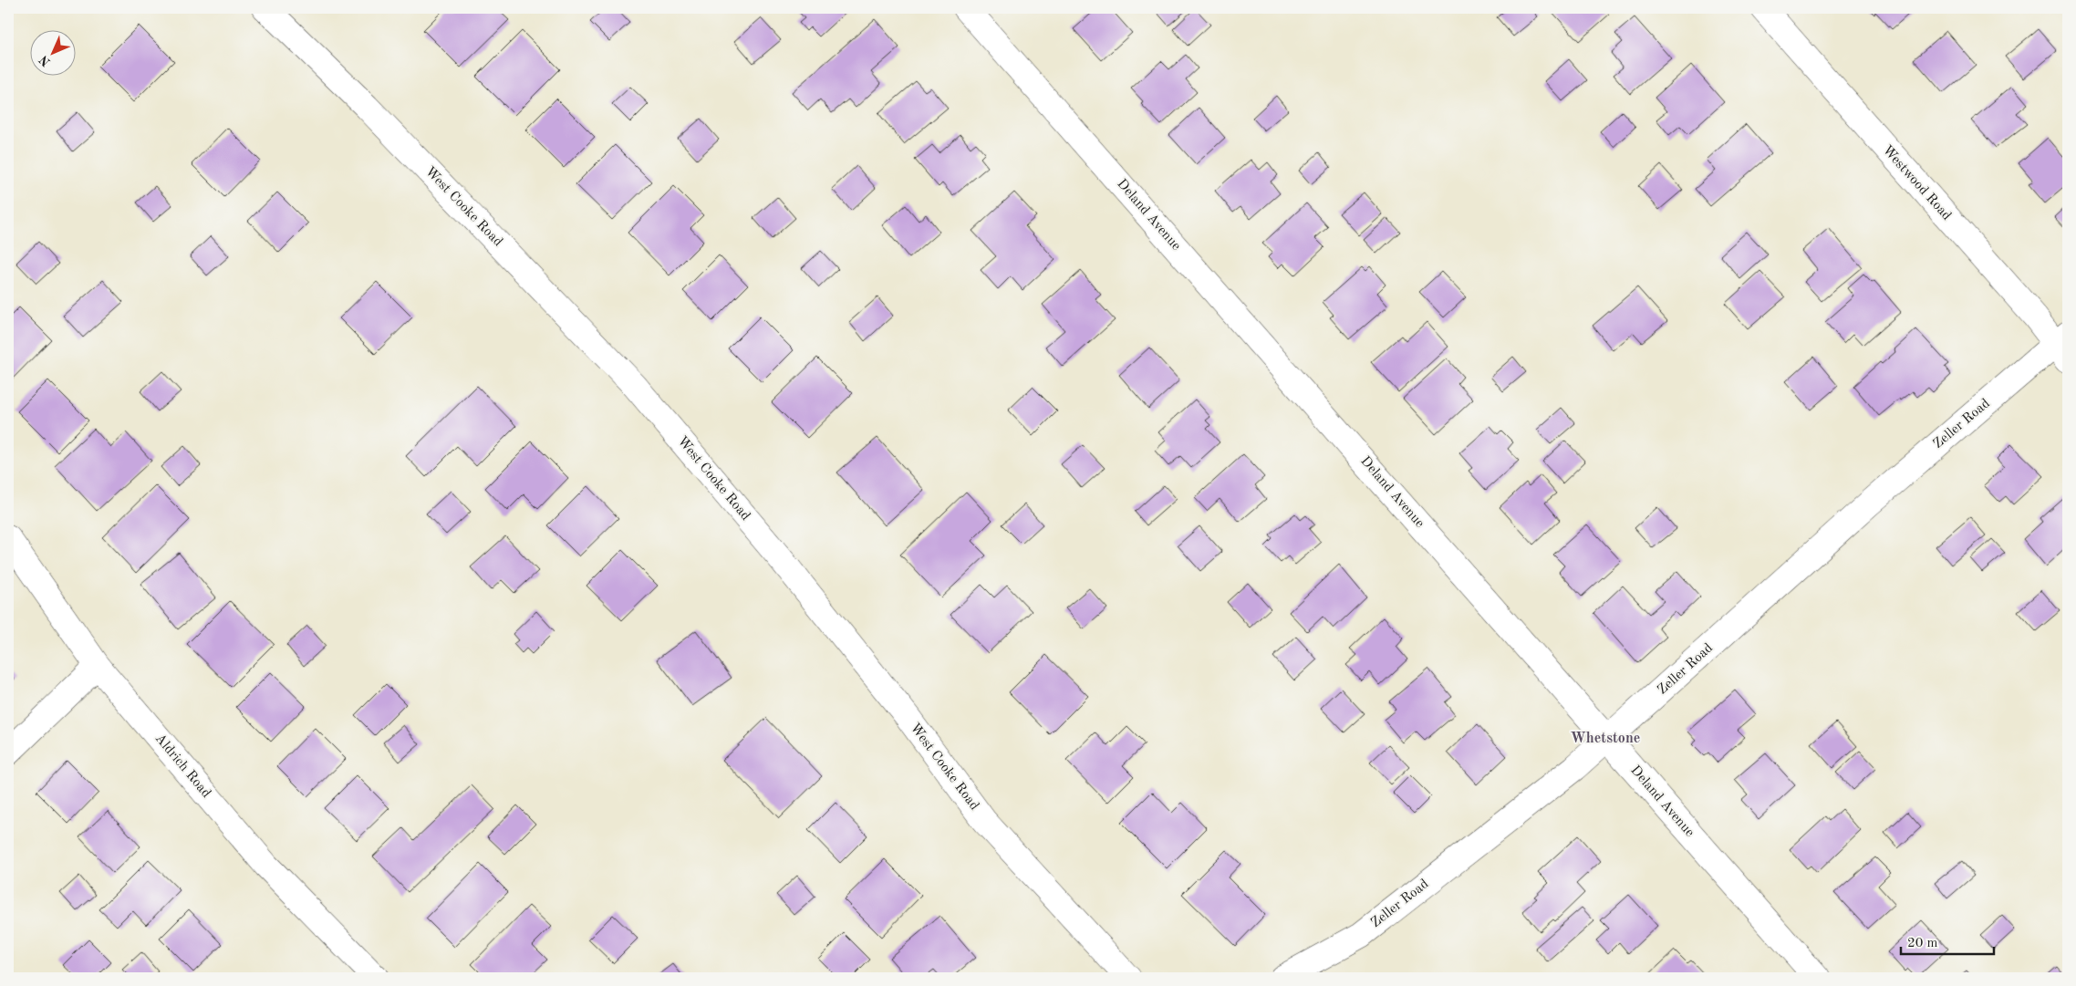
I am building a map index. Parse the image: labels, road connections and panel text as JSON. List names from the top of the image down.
{
  "streets": {
    "street": [
      "Westwood Road",
      "West Cooke Road",
      "Deland Avenue",
      "Zeller Road",
      "Aldrich Road"
    ]
  },
  "crossings": [
    ["Westwood Road", "Zeller Road"],
    ["Deland Avenue", "Zeller Road"]
  ],
  "districts": ["Whetstone"],
  "scale_bar": "20 m",
  "north": "bottom left"
}
